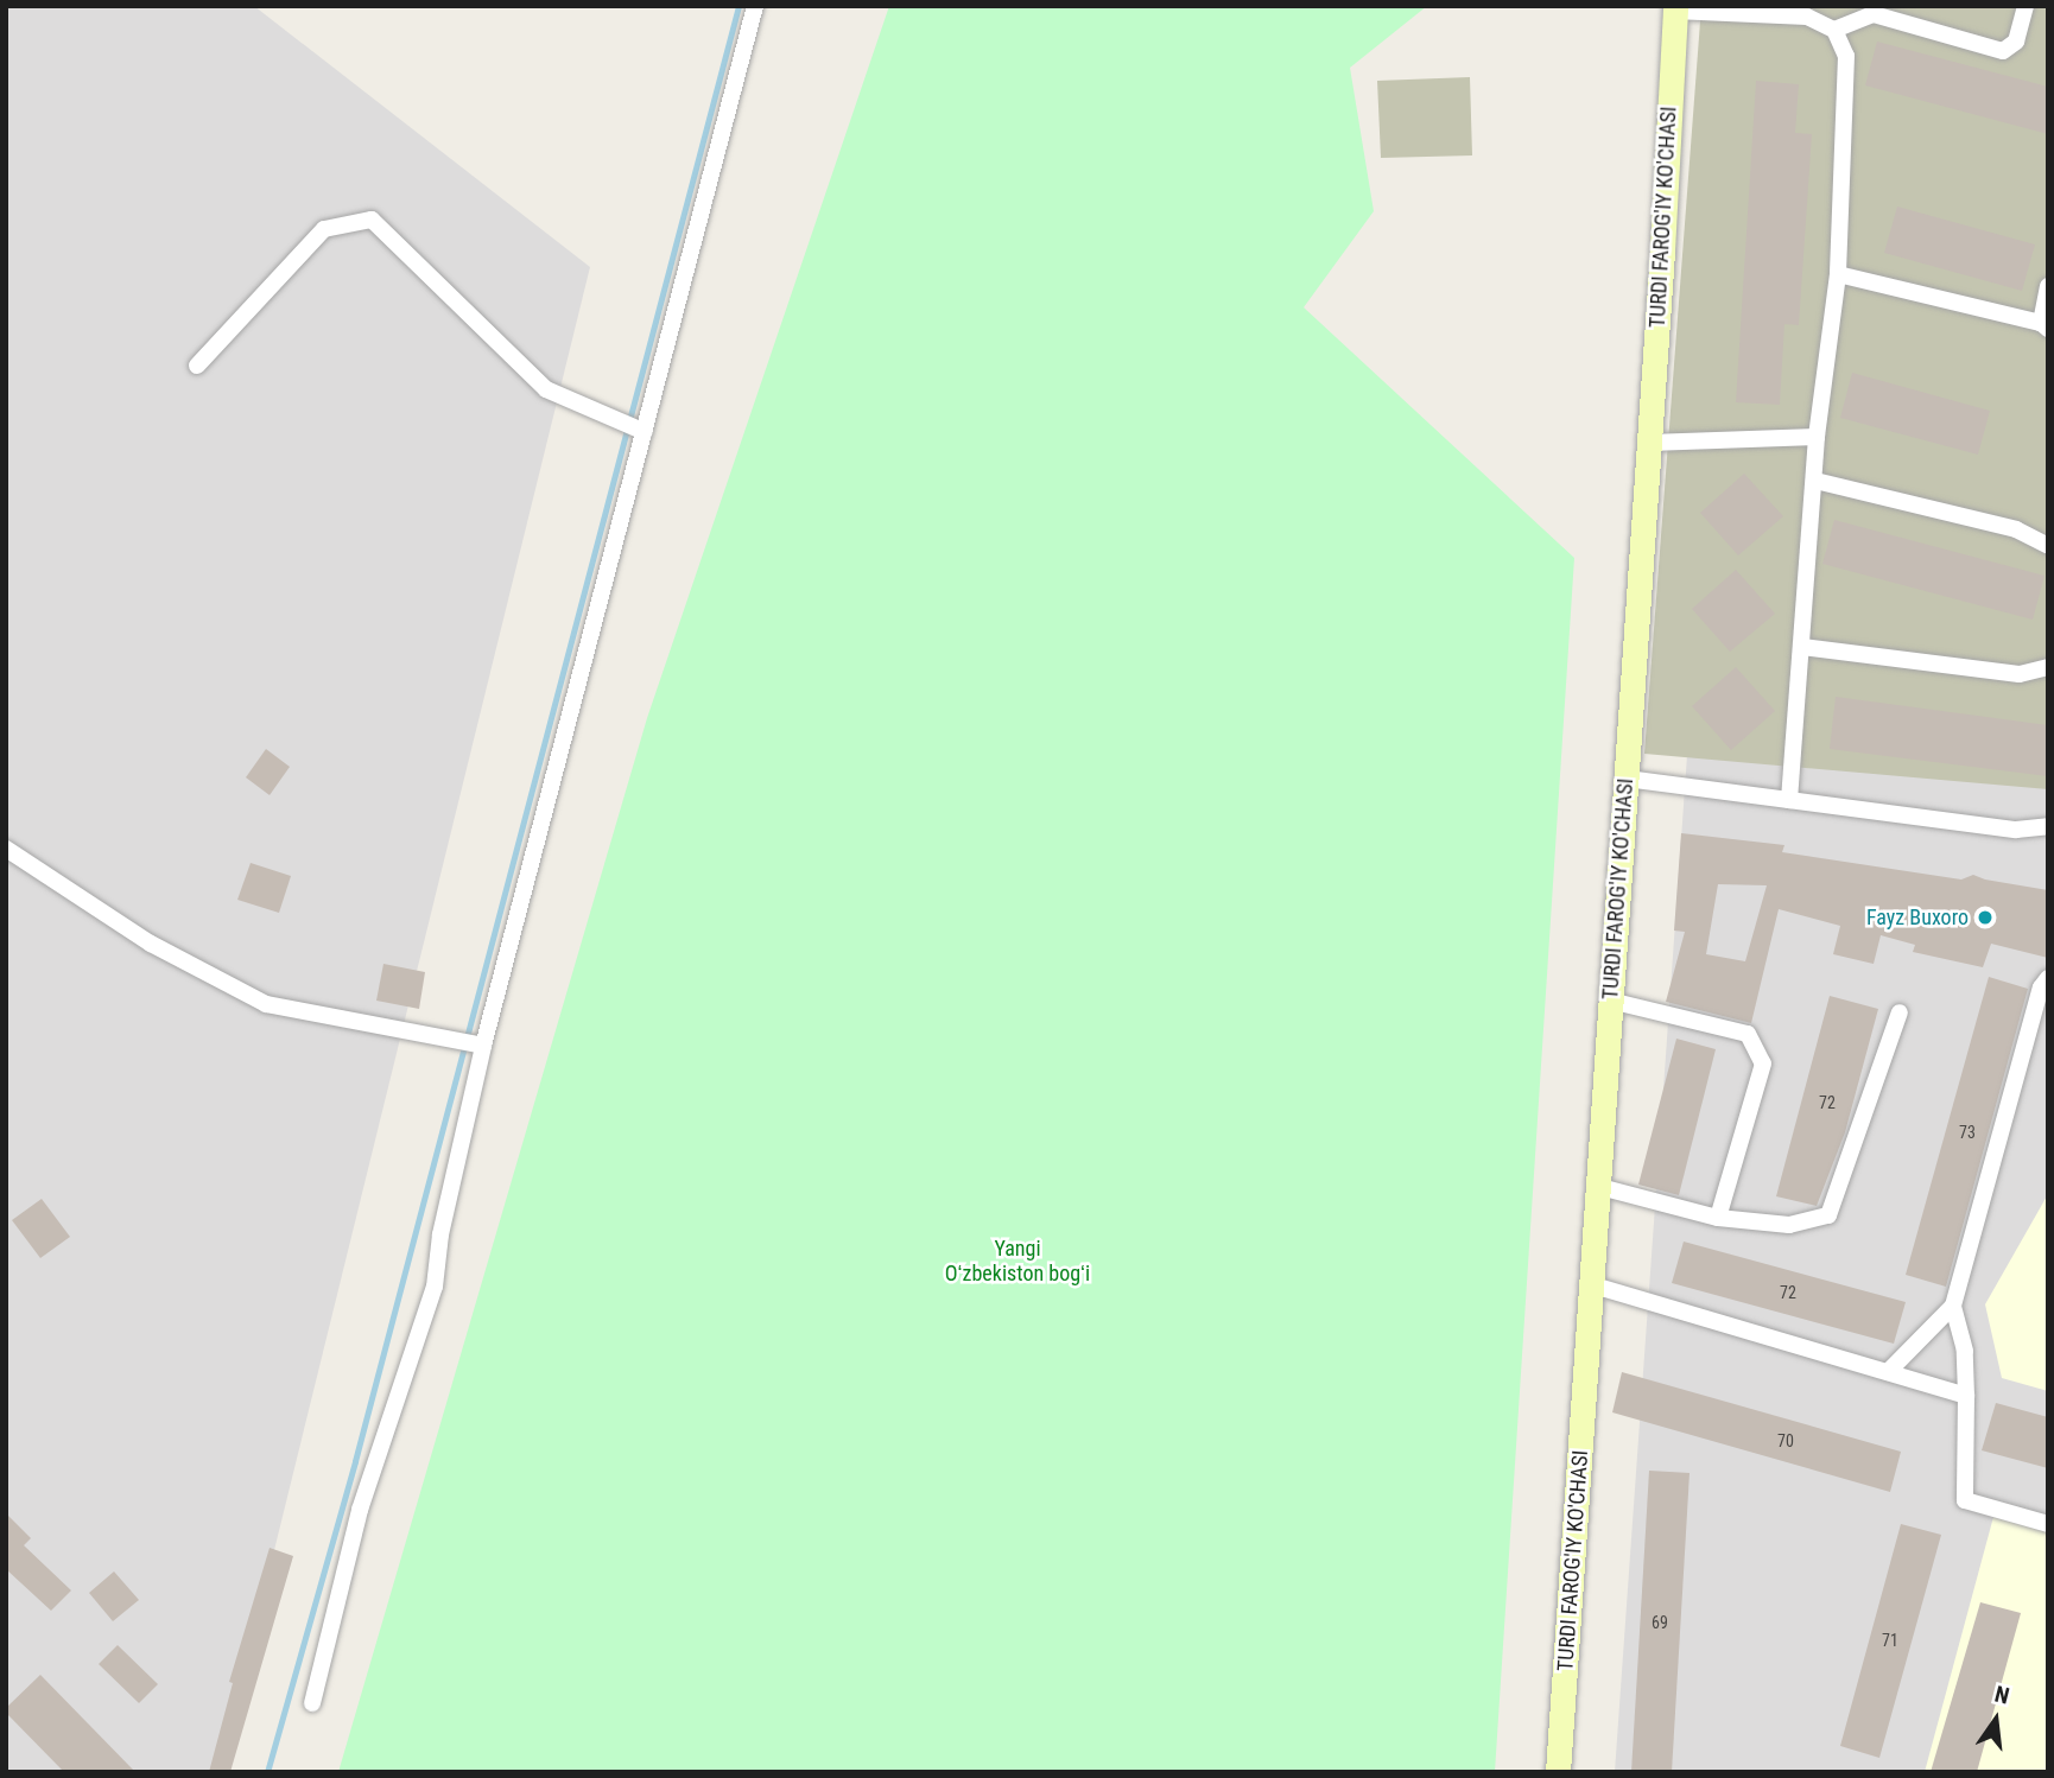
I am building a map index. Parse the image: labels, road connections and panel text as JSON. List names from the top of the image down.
{
  "streets": {
    "main road": ["TURDI FAROG'IY KO'CHASI"]
  },
  "parks": ["Yangi Oʻzbekiston bogʻi"],
  "places": ["Fayz Buxoro"],
  "house_numbers": [
    "72",
    "73",
    "72",
    "70",
    "69",
    "71"
  ],
  "north": "top"
}
